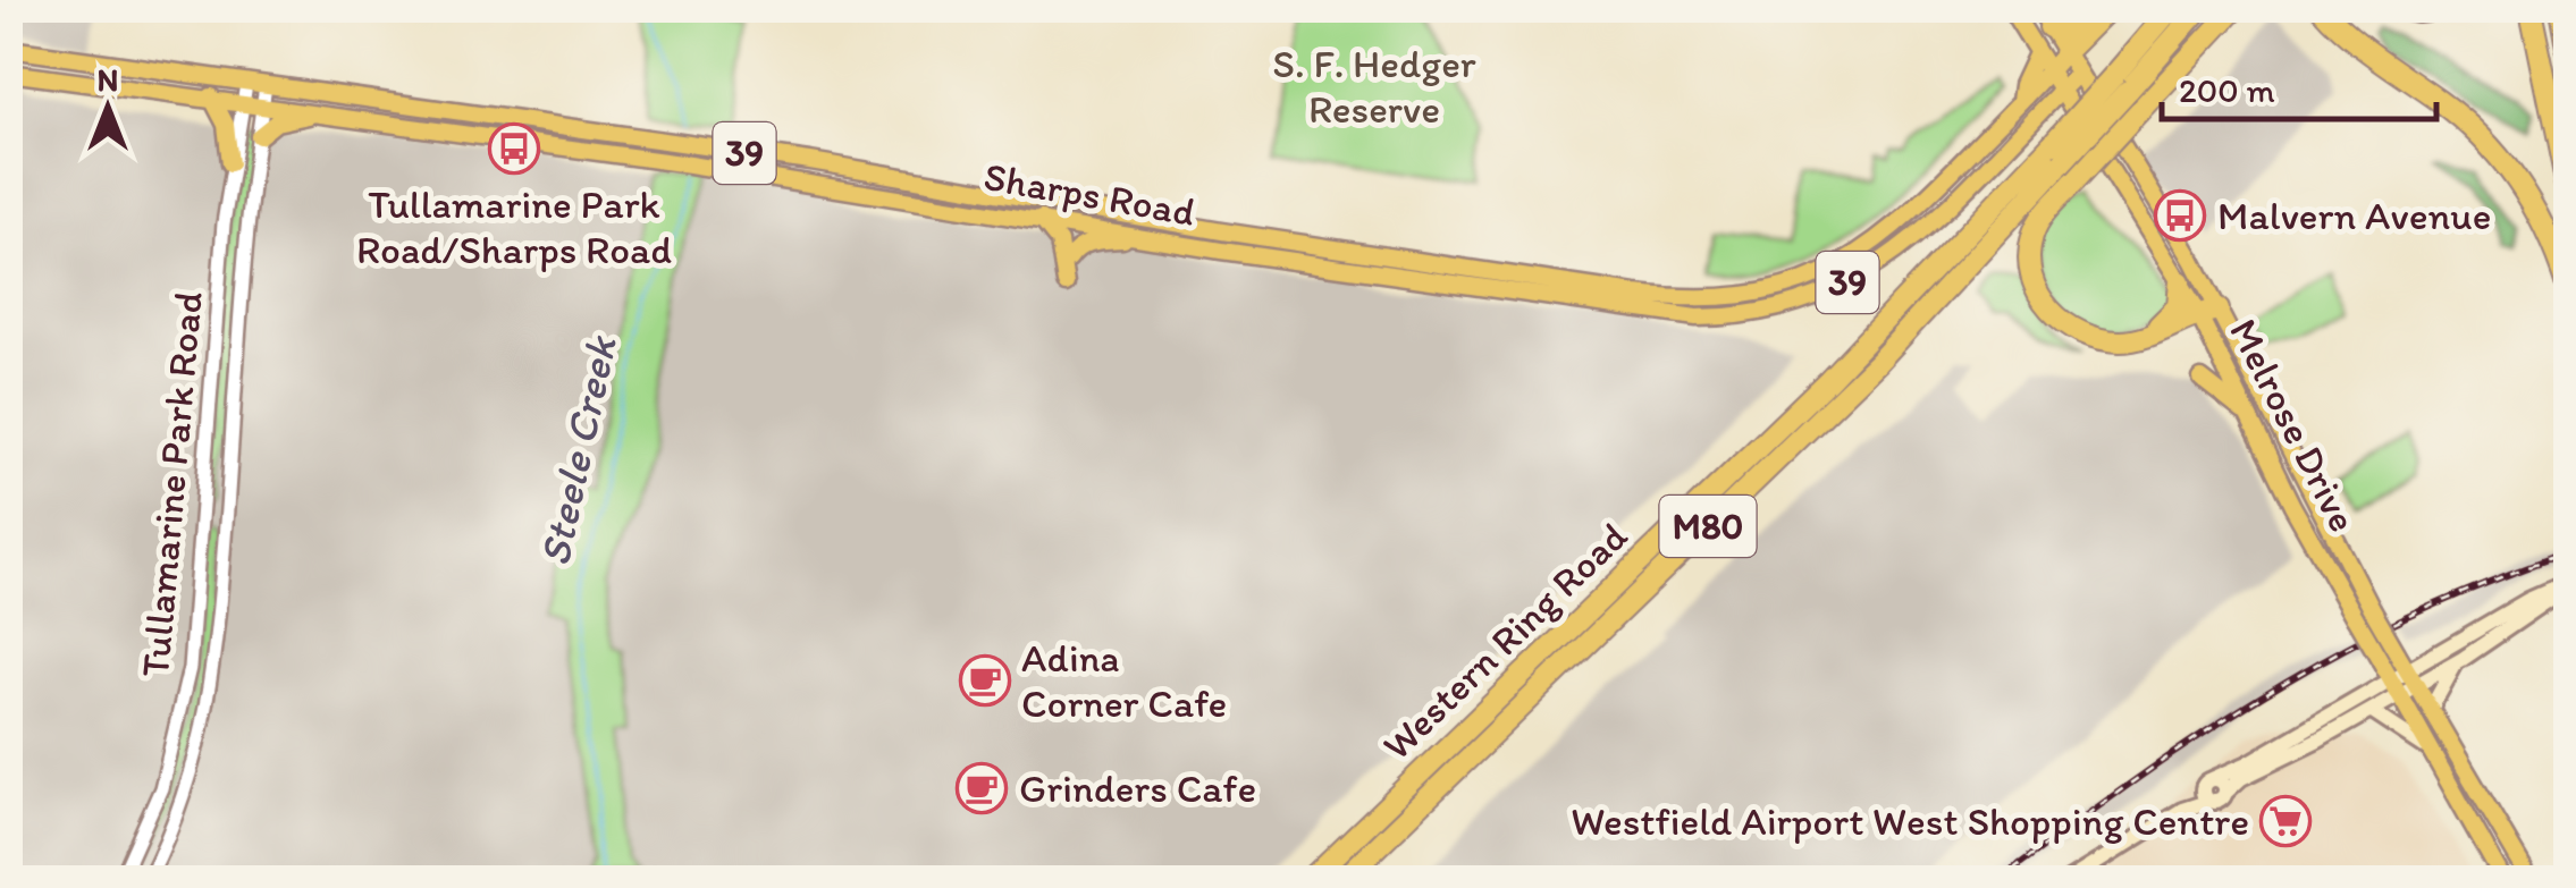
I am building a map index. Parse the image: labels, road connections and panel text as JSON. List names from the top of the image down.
{
  "streets": {
    "highway": ["M80", "Western Ring Road"],
    "main road": ["39", "Sharps Road", "Melrose Drive"],
    "street": ["Tullamarine Park Road"]
  },
  "crossings": [
    ["39", "Sharps Road"],
    ["39", "Melrose Drive"],
    ["Sharps Road", "Melrose Drive"],
    ["Sharps Road", "Tullamarine Park Road"]
  ],
  "water": ["Steele Creek"],
  "parks": ["S. F. Hedger Reserve"],
  "places": {
    "bus stop": ["Tullamarine Park Road/Sharps Road", "Malvern Avenue"],
    "cafe": ["Adina Corner Cafe", "Grinders Cafe"],
    "supermarket": ["Westfield Airport West Shopping Centre"]
  },
  "scale_bar": "200 m",
  "north": "top"
}
